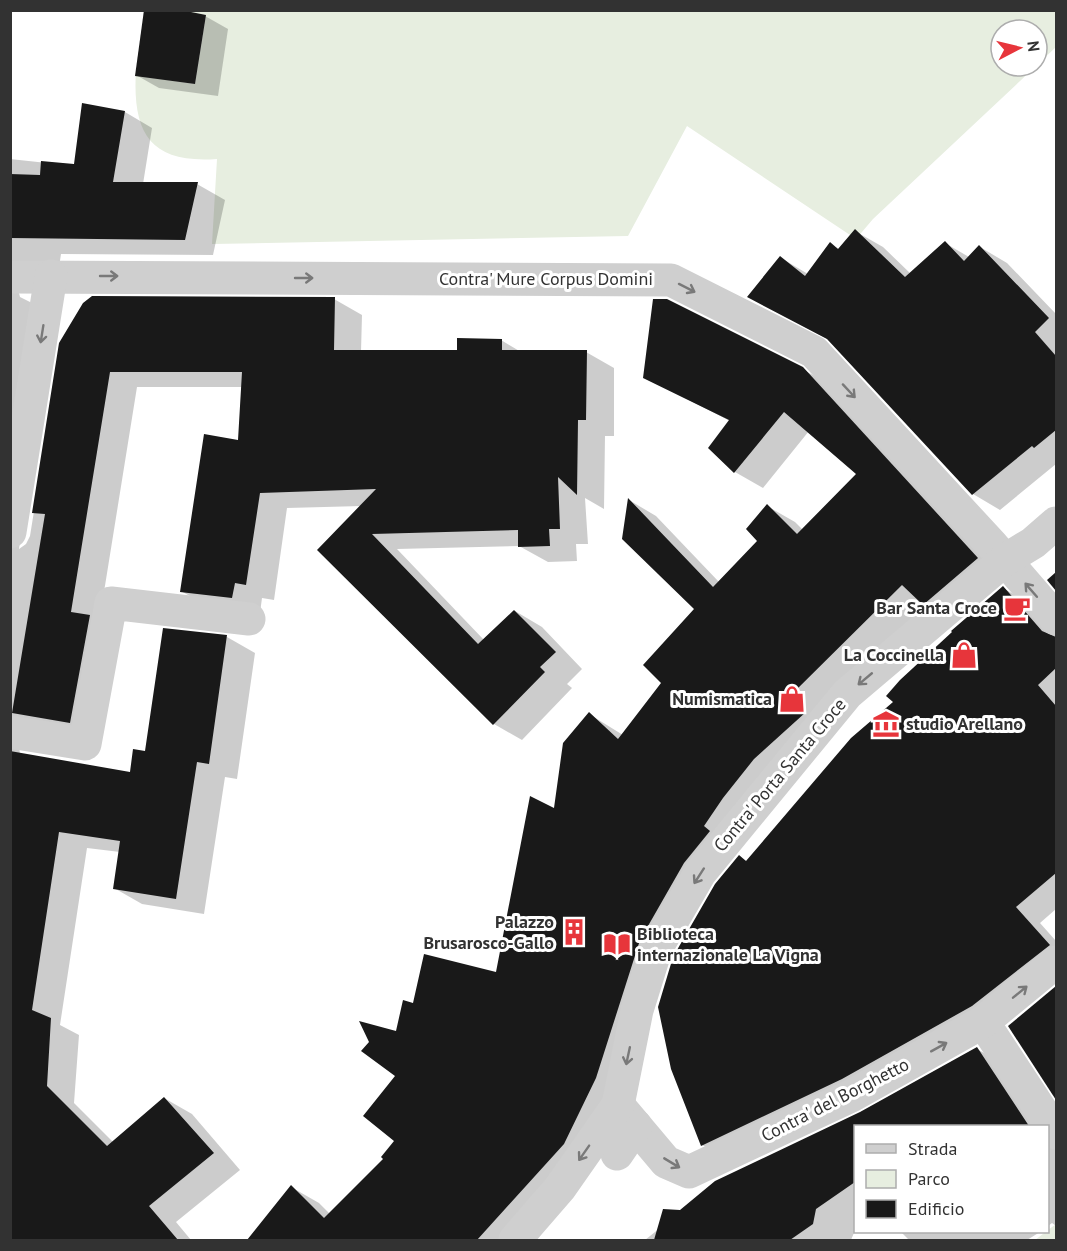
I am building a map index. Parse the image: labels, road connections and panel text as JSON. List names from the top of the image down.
{
  "streets": {
    "street": ["Contra' Mure Corpus Domini", "Contra' Porta Santa Croce", "Contra' del Borghetto"]
  },
  "crossings": [
    ["Contra' Mure Corpus Domini", "Contra' Porta Santa Croce"],
    ["Contra' Porta Santa Croce", "Contra' del Borghetto"]
  ],
  "one_way": ["Contra' Mure Corpus Domini", "Contra' Porta Santa Croce", "Contra' del Borghetto"],
  "places": {
    "cafe": ["Bar Santa Croce"],
    "shop": ["La Coccinella", "Numismatica"],
    "museum": ["studio Arellano"],
    "building": ["Palazzo Brusarosco-Gallo"],
    "library": ["Biblioteca internazionale La Vigna"]
  },
  "legend": ["Strada", "Parco", "Edificio"],
  "north": "right"
}
